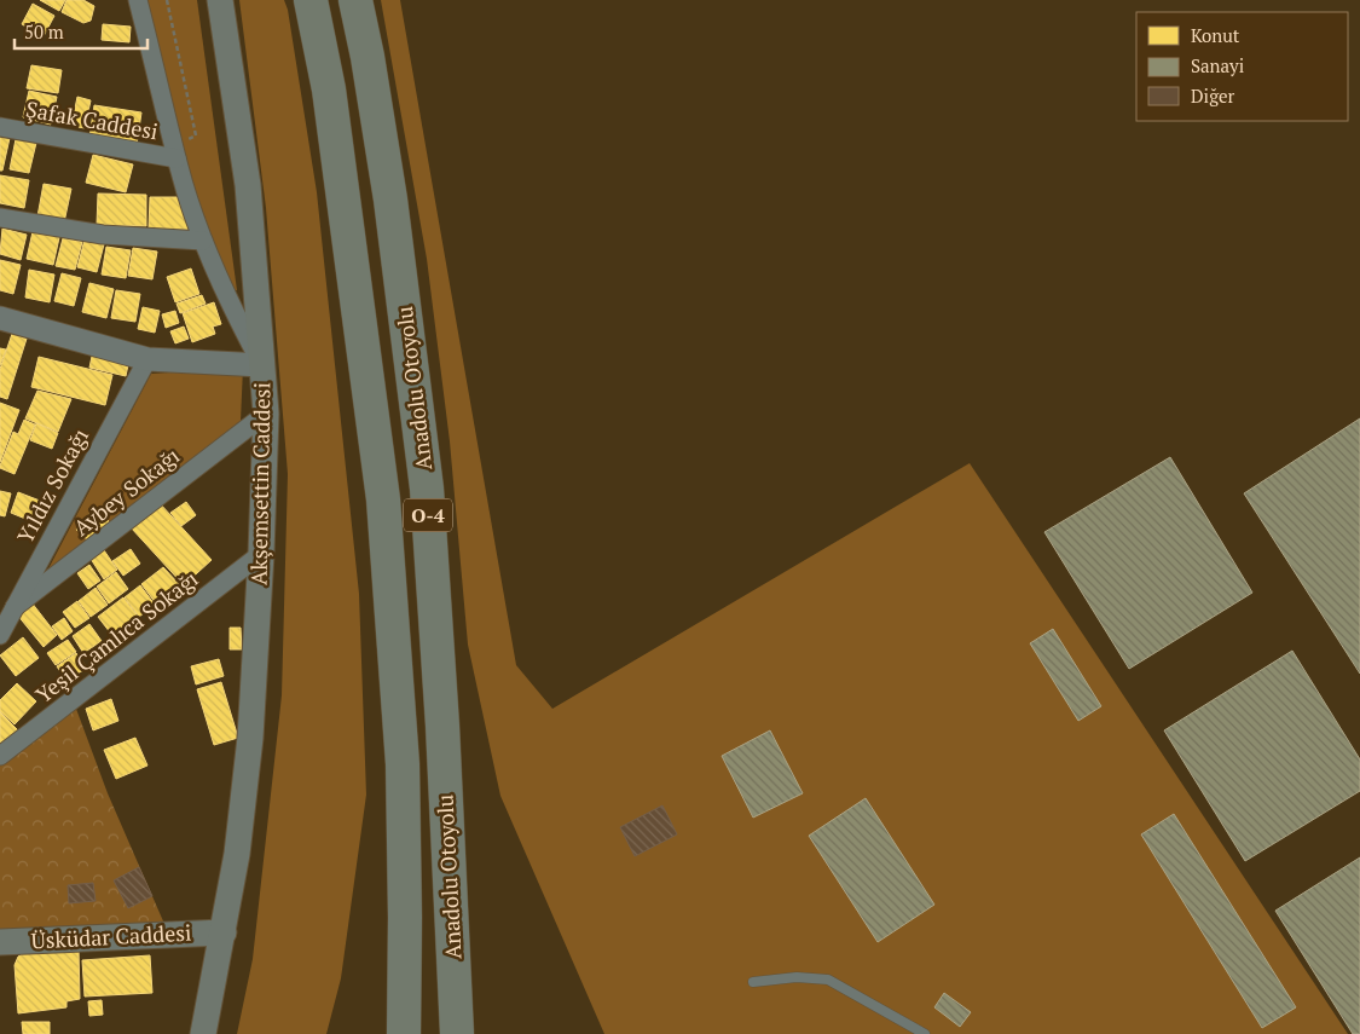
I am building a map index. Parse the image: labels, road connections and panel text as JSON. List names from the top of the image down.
{
  "streets": {
    "highway": ["Anadolu Otoyolu", "O-4"],
    "main road": ["Akşemsettin Caddesi", "Üsküdar Caddesi"],
    "street": [
      "Şafak Caddesi",
      "Yıldız Sokağı",
      "Aybey Sokağı",
      "Yeşil Çamlıca Sokağı"
    ]
  },
  "crossings": [
    ["Akşemsettin Caddesi", "Aybey Sokağı"],
    ["Akşemsettin Caddesi", "Yeşil Çamlıca Sokağı"],
    ["Akşemsettin Caddesi", "Üsküdar Caddesi"],
    ["Yıldız Sokağı", "Aybey Sokağı"]
  ],
  "legend": ["Konut", "Sanayi", "Diğer"],
  "scale_bar": "50 m"
}
